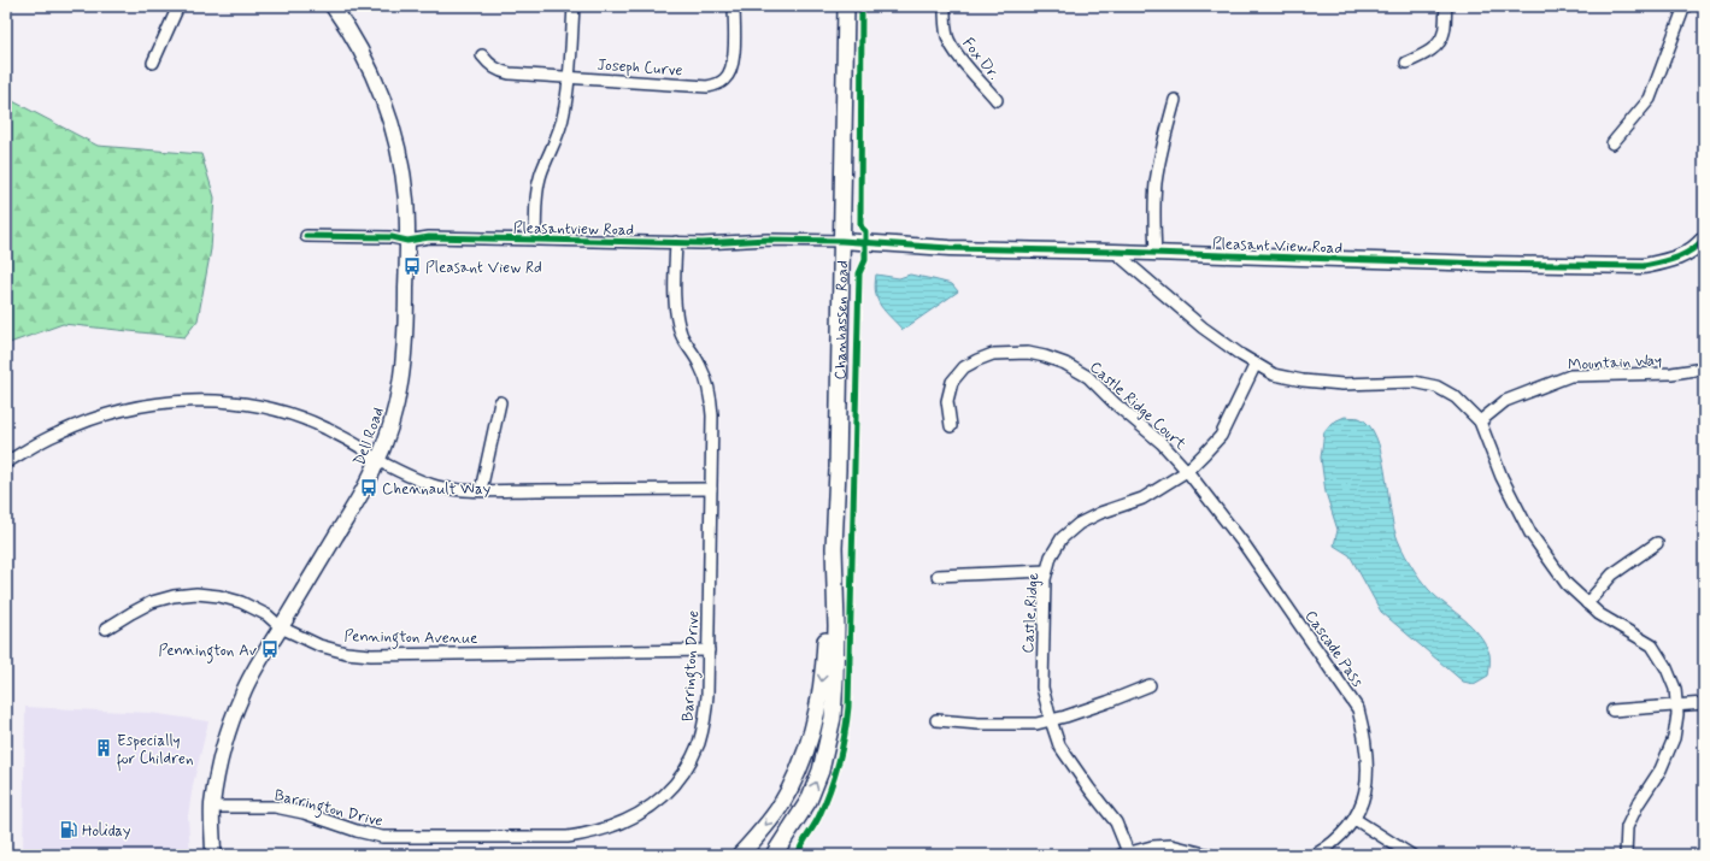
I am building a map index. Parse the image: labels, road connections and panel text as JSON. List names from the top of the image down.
{
  "streets": {
    "main road": ["Chanhassen Road"],
    "street": [
      "Fox Dr.",
      "Joseph Curve",
      "Pleasantview Road",
      "Pleasant View Road",
      "Mountain Way",
      "Castle Ridge Court",
      "Dell Road",
      "Castle Ridge",
      "Pennington Avenue",
      "Cascade Pass",
      "Barrington Drive"
    ]
  },
  "crossings": [
    ["Pleasantview Road", "Pleasant View Road"],
    ["Pleasantview Road", "Chanhassen Road"],
    ["Pleasantview Road", "Dell Road"],
    ["Pleasantview Road", "Barrington Drive"],
    ["Pleasant View Road", "Chanhassen Road"],
    ["Castle Ridge Court", "Castle Ridge"],
    ["Castle Ridge Court", "Cascade Pass"],
    ["Dell Road", "Pennington Avenue"],
    ["Dell Road", "Barrington Drive"],
    ["Castle Ridge", "Cascade Pass"],
    ["Pennington Avenue", "Barrington Drive"]
  ],
  "places": {
    "bus stop": ["Pleasant View Rd", "Chennault Way", "Pennington Av"],
    "building": ["Especially for Children"],
    "fuel station": ["Holiday"]
  }
}
